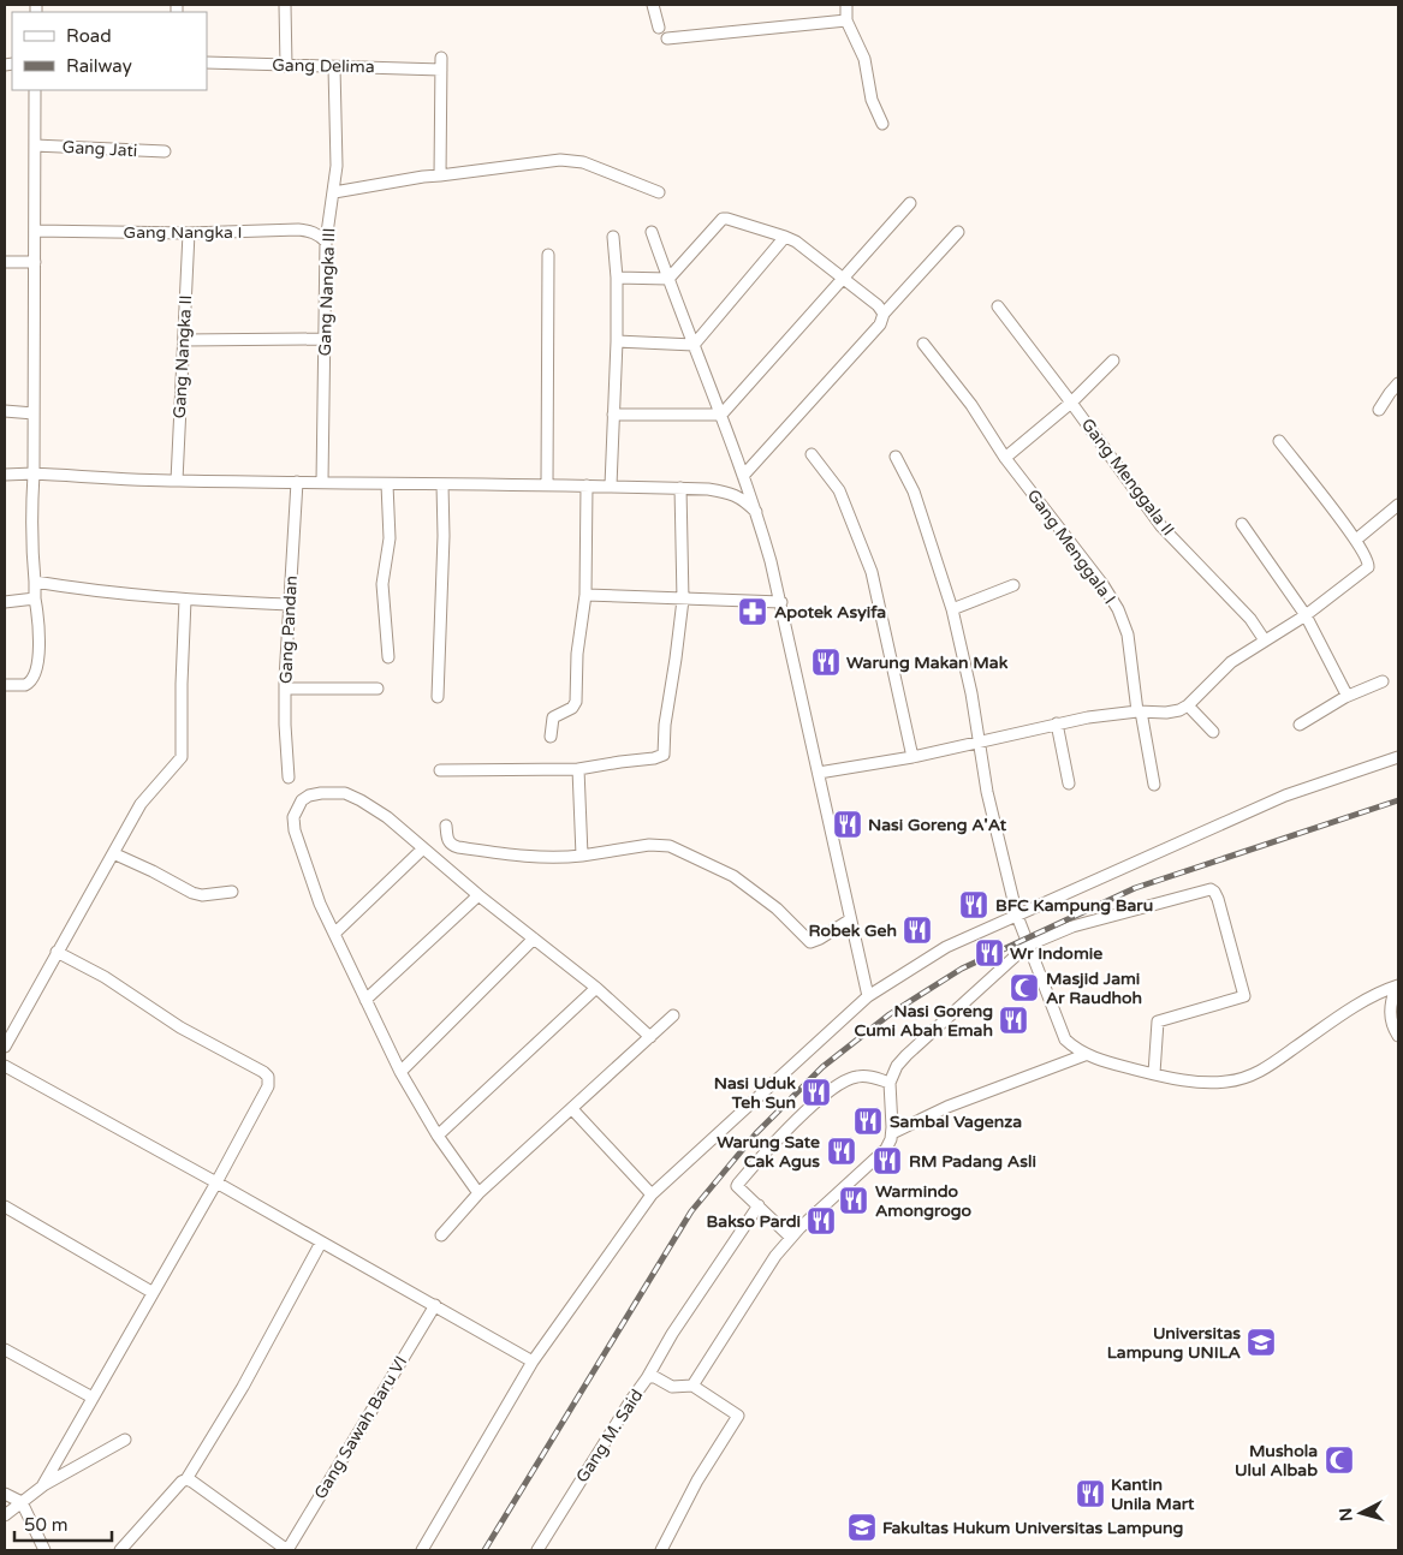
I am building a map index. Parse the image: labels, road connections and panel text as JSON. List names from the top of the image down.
{
  "streets": {
    "street": [
      "Gang Delima",
      "Gang Jati",
      "Gang Nangka I",
      "Gang Nangka III",
      "Gang Nangka II",
      "Gang Menggala II",
      "Gang Menggala I",
      "Gang Pandan",
      "Gang Sawah Baru VI",
      "Gang M. Said"
    ]
  },
  "crossings": [
    ["Gang Delima", "Gang Nangka III"],
    ["Gang Nangka I", "Gang Nangka III"],
    ["Gang Nangka I", "Gang Nangka II"]
  ],
  "places": {
    "pharmacy": ["Apotek Asyifa"],
    "restaurant": [
      "Warung Makan Mak",
      "Nasi Goreng A'At",
      "BFC Kampung Baru",
      "Robek Geh",
      "Wr Indomie",
      "Nasi Goreng Cumi Abah Emah",
      "Nasi Uduk Teh Sun",
      "Sambal Vagenza",
      "Warung Sate Cak Agus",
      "RM Padang Asli",
      "Warmindo Amongrogo",
      "Bakso Pardi",
      "Kantin Unila Mart"
    ],
    "mosque": ["Masjid Jami Ar Raudhoh", "Mushola Ulul Albab"],
    "school or university": ["Universitas Lampung UNILA", "Fakultas Hukum Universitas Lampung"]
  },
  "legend": ["Road", "Railway"],
  "scale_bar": "50 m",
  "north": "left"
}
